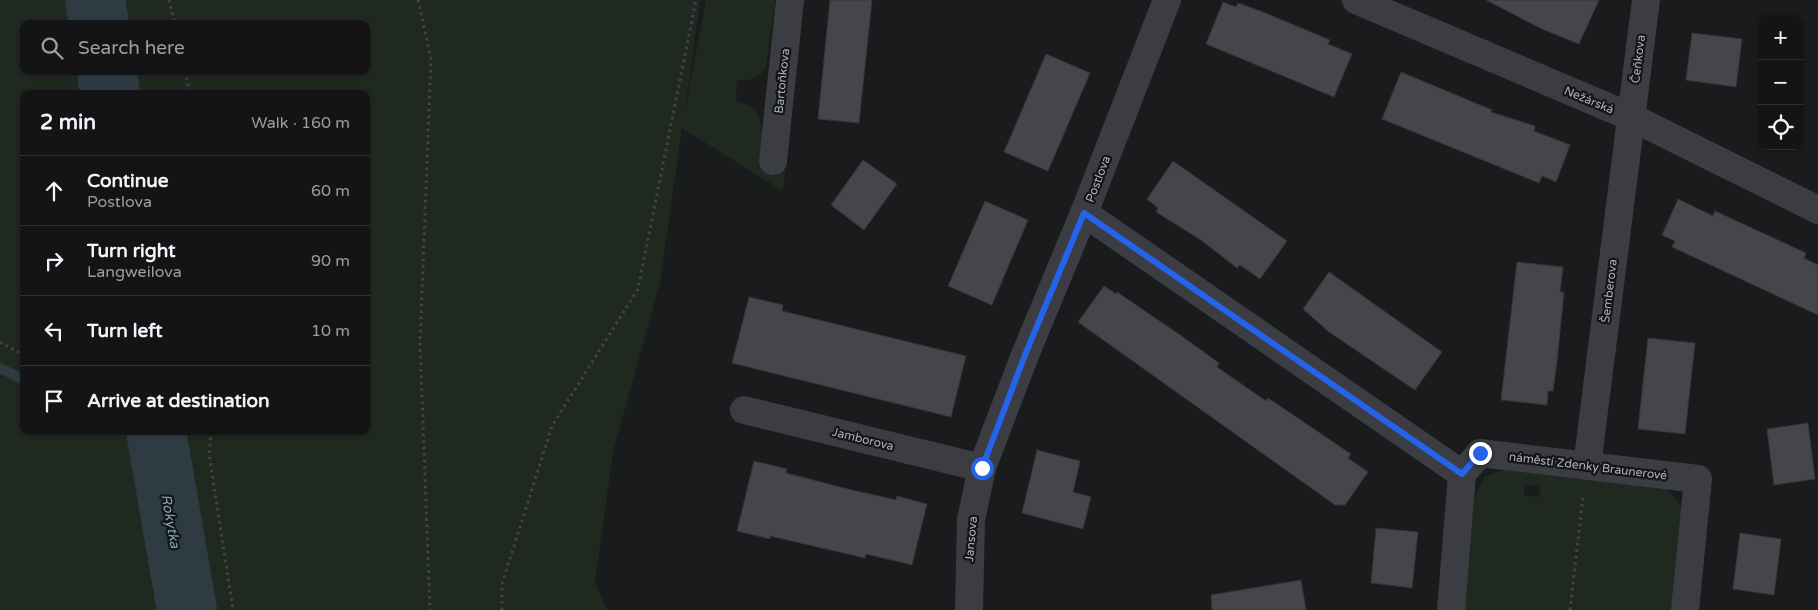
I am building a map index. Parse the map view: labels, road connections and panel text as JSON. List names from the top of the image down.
{
  "streets": {
    "street": [
      "Čeňkova",
      "Bartoňkova",
      "Nežárská",
      "Postlova",
      "Šemberova",
      "Jamborova",
      "náměstí Zdenky Braunerové",
      "Jansova"
    ]
  },
  "crossings": [
    ["Čeňkova", "Nežárská"],
    ["Čeňkova", "Šemberova"],
    ["Nežárská", "Šemberova"],
    ["Postlova", "Jamborova"],
    ["Postlova", "Jansova"],
    ["Šemberova", "náměstí Zdenky Braunerové"],
    ["Jamborova", "Jansova"]
  ],
  "water": ["Rokytka"],
  "page": {
    "map_buttons": ["+", "−"],
    "search": "Search here",
    "heading": ["2 min", "Walk · 160 m"],
    "list": [
      ["Continue", "Postlova", "60 m"],
      ["Turn right", "Langweilova", "90 m"],
      ["Turn left", "10 m"],
      "Arrive at destination"
    ]
  }
}
